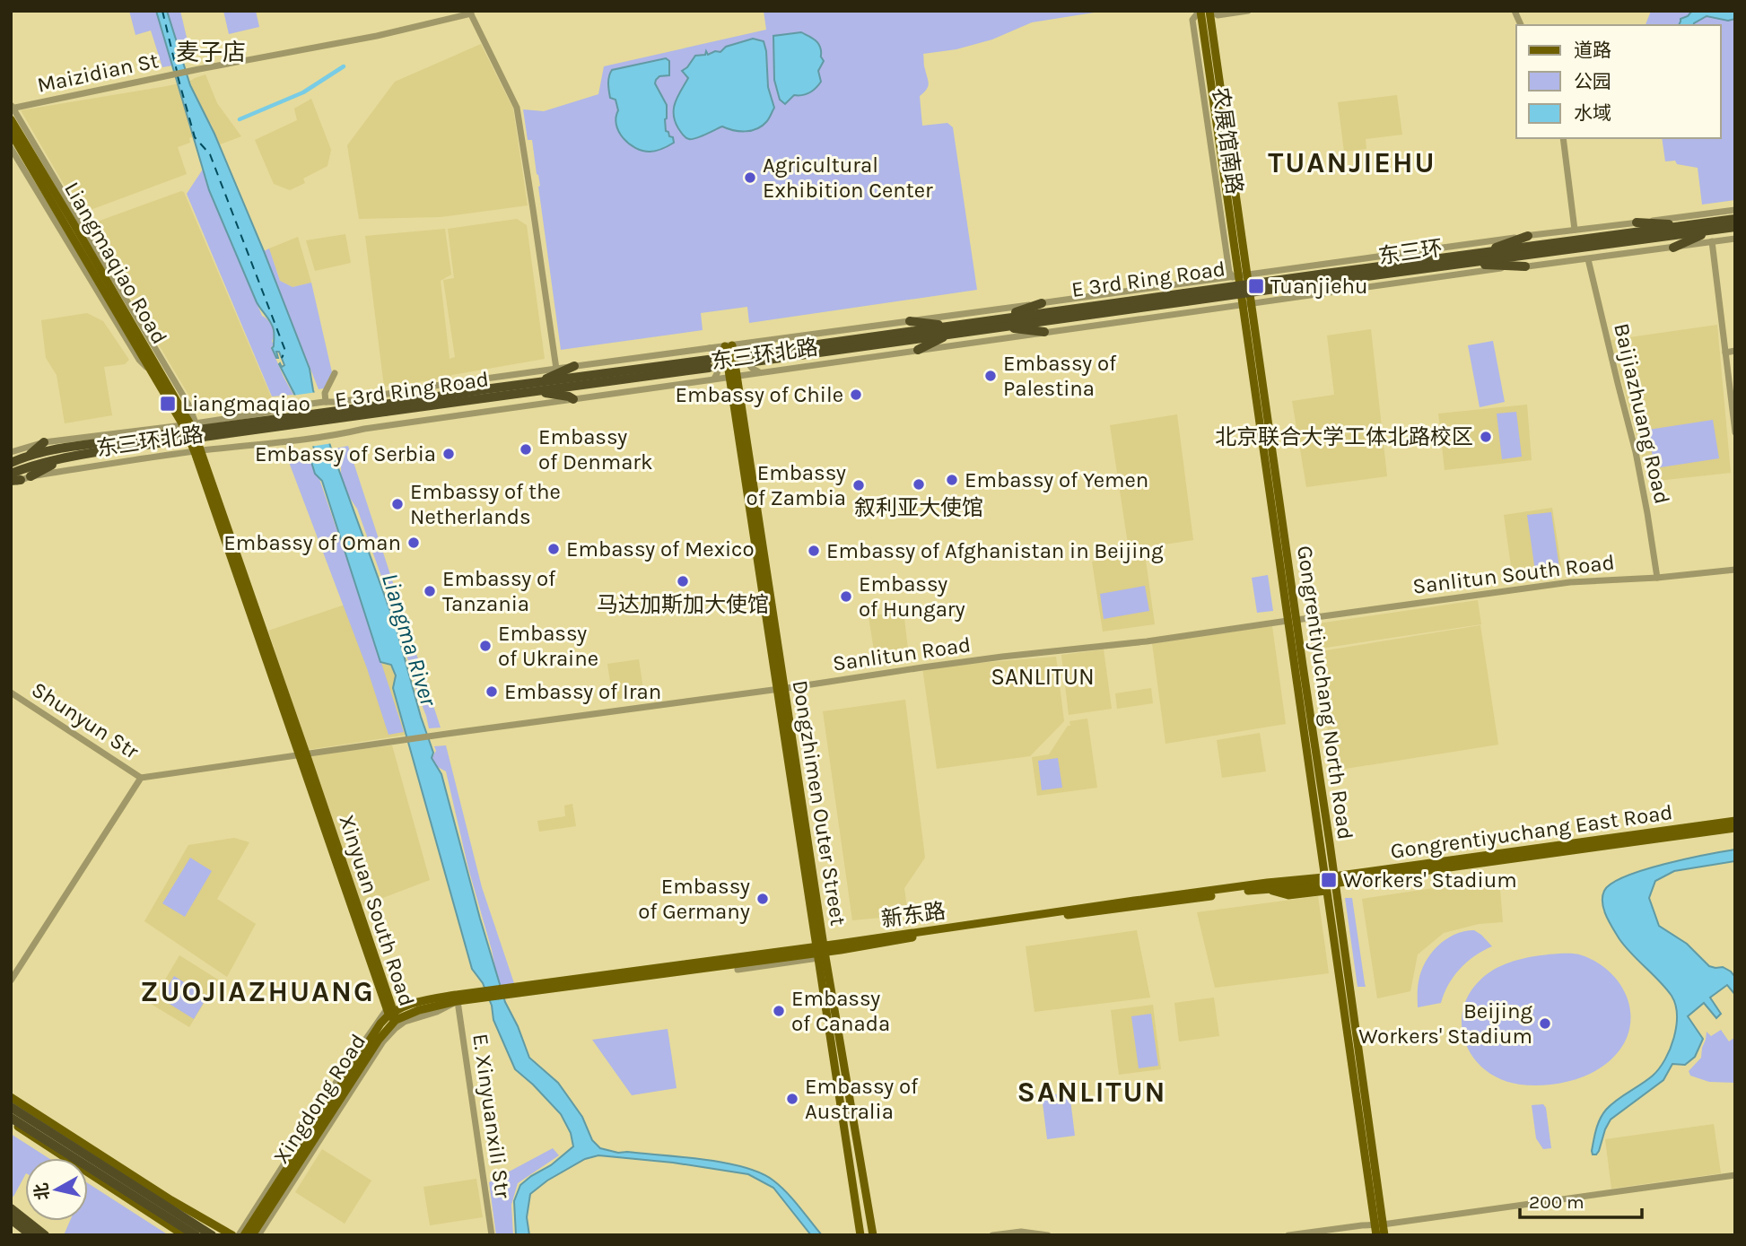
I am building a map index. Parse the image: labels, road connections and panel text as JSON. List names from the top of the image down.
{
  "streets": {
    "highway": ["东三环", "E 3rd Ring Road"],
    "main road": [
      "农展馆南路",
      "Liangmaqiao Road",
      "Gongrentiyuchang North Road",
      "Dongzhimen Outer Street",
      "Gongrentiyuchang East Road",
      "Xinyuan South Road",
      "新东路",
      "Xingdong Road"
    ],
    "street": [
      "Maizidian St",
      "东三环北路",
      "Baijiazhuang Road",
      "Sanlitun South Road",
      "Sanlitun Road",
      "Shunyun Str",
      "E. Xinyuanxili Str"
    ]
  },
  "crossings": [
    ["农展馆南路", "东三环北路"],
    ["农展馆南路", "Gongrentiyuchang North Road"],
    ["东三环", "E 3rd Ring Road"],
    ["Liangmaqiao Road", "东三环北路"],
    ["Liangmaqiao Road", "Xinyuan South Road"],
    ["东三环北路", "Baijiazhuang Road"],
    ["东三环北路", "Gongrentiyuchang North Road"],
    ["东三环北路", "Dongzhimen Outer Street"],
    ["东三环北路", "Xinyuan South Road"],
    ["Baijiazhuang Road", "Sanlitun South Road"],
    ["Sanlitun South Road", "Sanlitun Road"],
    ["Sanlitun South Road", "Gongrentiyuchang North Road"],
    ["Sanlitun Road", "Gongrentiyuchang North Road"],
    ["Sanlitun Road", "Shunyun Str"],
    ["Sanlitun Road", "Dongzhimen Outer Street"],
    ["Sanlitun Road", "Xinyuan South Road"],
    ["Gongrentiyuchang North Road", "Gongrentiyuchang East Road"],
    ["Gongrentiyuchang North Road", "新东路"],
    ["Dongzhimen Outer Street", "新东路"],
    ["Xinyuan South Road", "Xingdong Road"],
    ["新东路", "Xingdong Road"],
    ["Xingdong Road", "E. Xinyuanxili Str"]
  ],
  "districts": [
    "麦子店",
    "TUANJIEHU",
    "SANLITUN",
    "ZUOJIAZHUANG",
    "SANLITUN"
  ],
  "water": ["Liangma River"],
  "places": {
    "other": [
      "Agricultural Exhibition Center",
      "Embassy of Palestina",
      "Embassy of Chile",
      "北京联合大学工体北路校区",
      "Embassy of Denmark",
      "Embassy of Serbia",
      "Embassy of Yemen",
      "叙利亚大使馆",
      "Embassy of Zambia",
      "Embassy of the Netherlands",
      "Embassy of Oman",
      "Embassy of Mexico",
      "Embassy of Afghanistan in Beijing",
      "马达加斯加大使馆",
      "Embassy of Tanzania",
      "Embassy of Hungary",
      "Embassy of Ukraine",
      "Embassy of Iran",
      "Embassy of Germany",
      "Embassy of Canada",
      "Beijing Workers' Stadium",
      "Embassy of Australia"
    ],
    "transit": ["Tuanjiehu", "Liangmaqiao", "Workers' Stadium"]
  },
  "legend": ["道路", "公园", "水域"],
  "scale_bar": "200 m",
  "north": "left"
}
